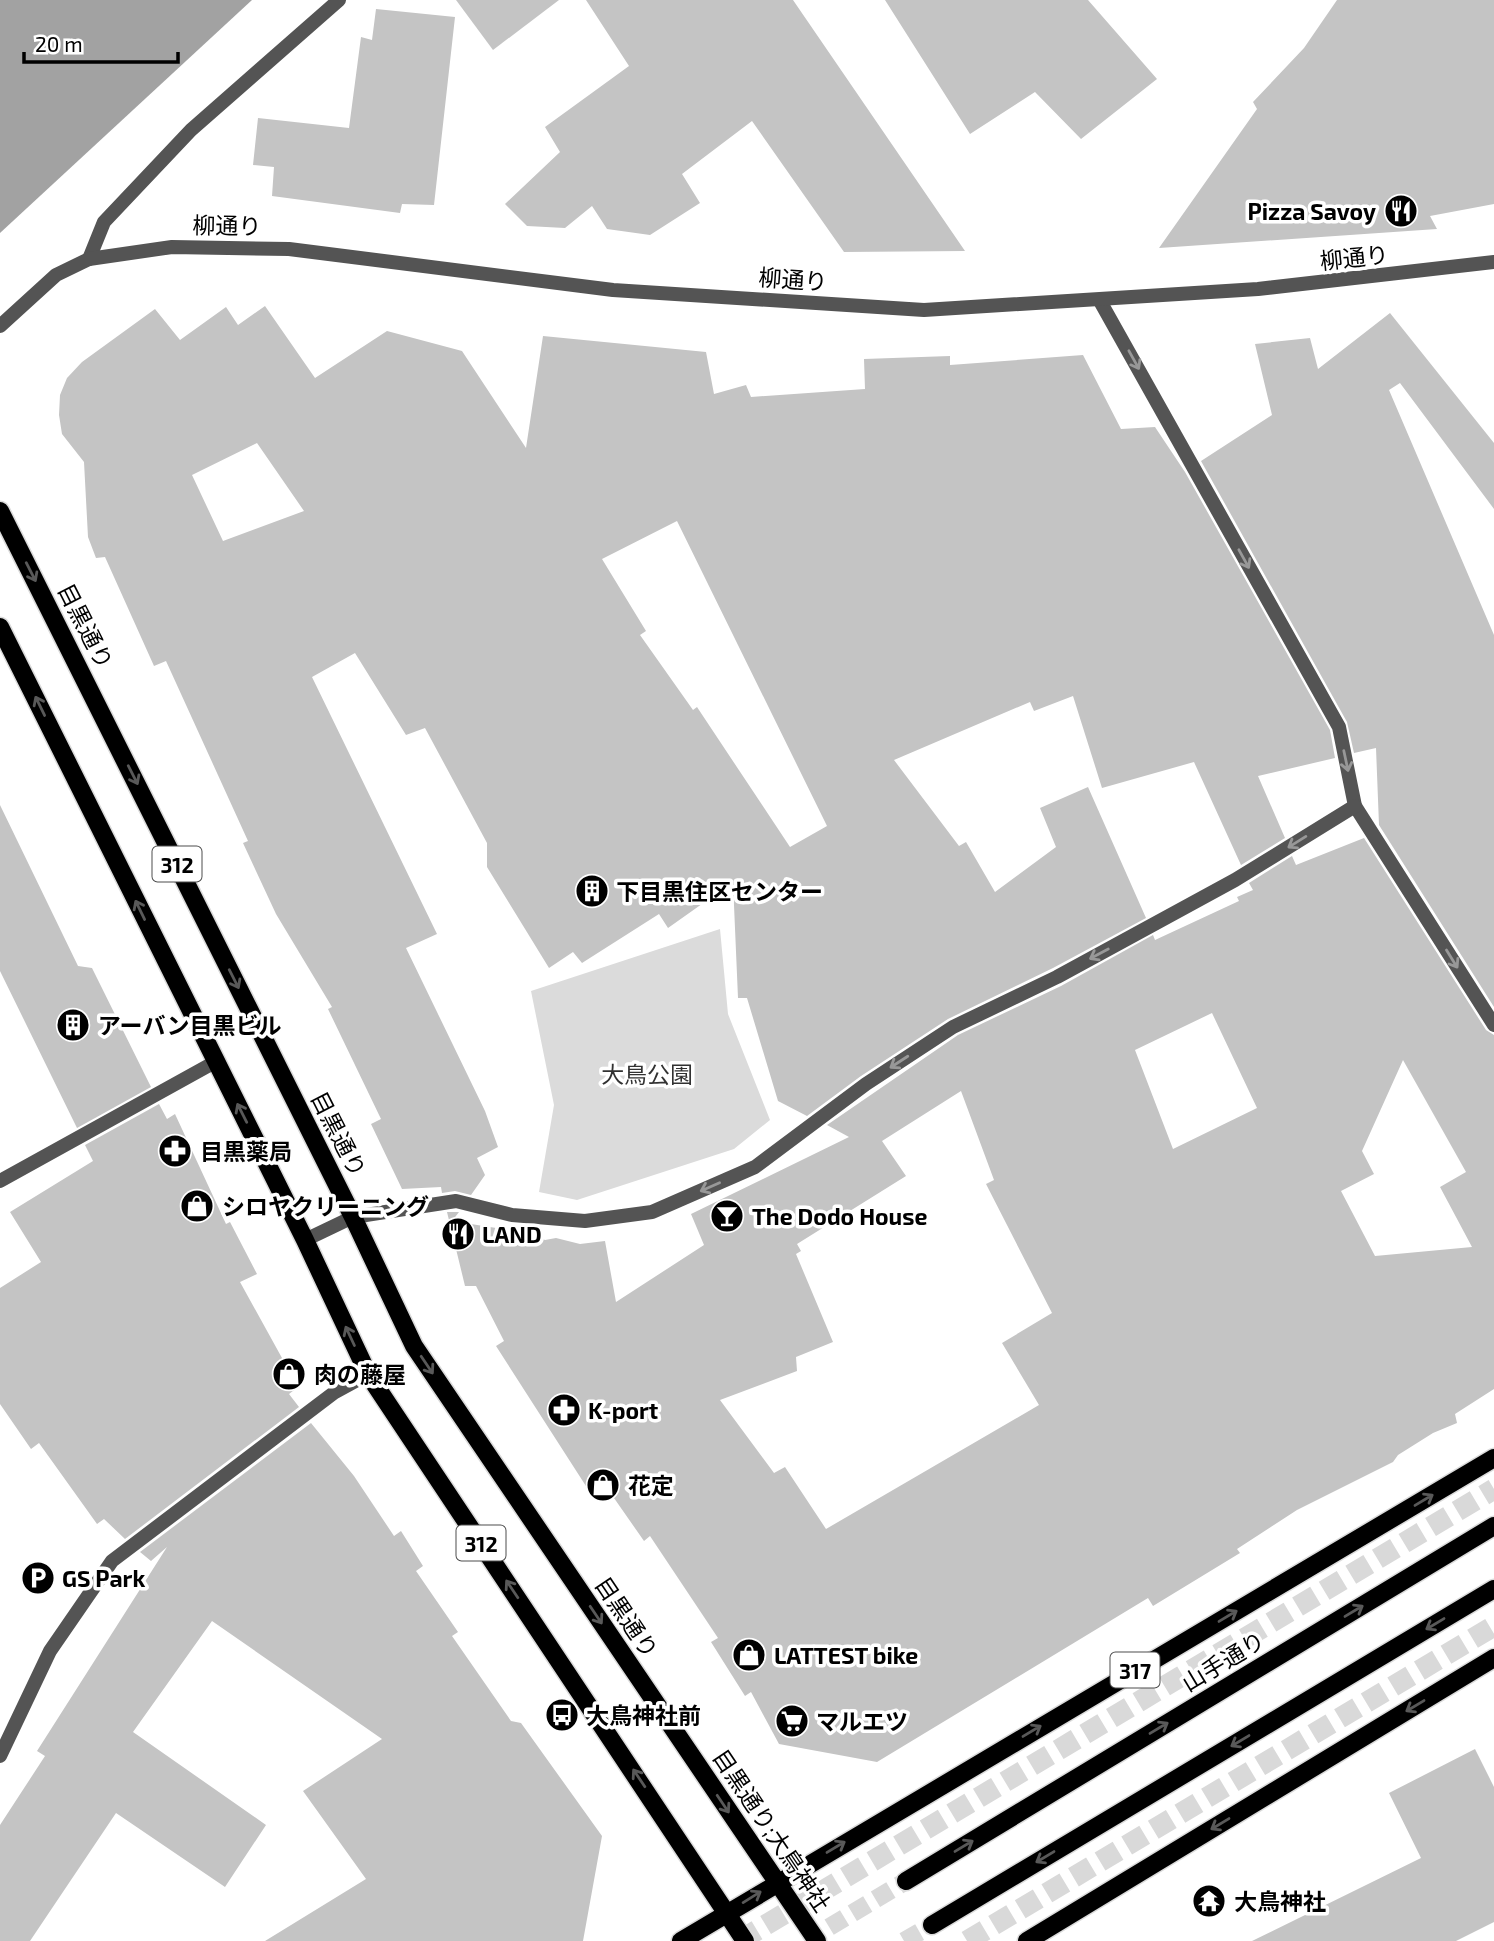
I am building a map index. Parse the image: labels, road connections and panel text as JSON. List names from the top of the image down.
{
  "streets": {
    "main road": [
      "目黒通り",
      "312",
      "山手通り",
      "317",
      "目黒通り;大鳥神社"
    ],
    "street": ["柳通り"]
  },
  "crossings": [
    ["目黒通り", "目黒通り;大鳥神社"],
    ["312", "317"],
    ["317", "目黒通り;大鳥神社"]
  ],
  "parks": ["大鳥公園"],
  "places": {
    "restaurant": ["Pizza Savoy", "LAND"],
    "building": ["下目黒住区センター", "アーバン目黒ビル"],
    "pharmacy": ["目黒薬局", "K-port"],
    "shop": [
      "シロヤクリーニング",
      "肉の藤屋",
      "花定",
      "LATTEST bike"
    ],
    "bar": ["The Dodo House"],
    "parking": ["GS Park"],
    "bus stop": ["大鳥神社前"],
    "supermarket": ["マルエツ"],
    "temple": ["大鳥神社"]
  },
  "scale_bar": "20 m"
}
